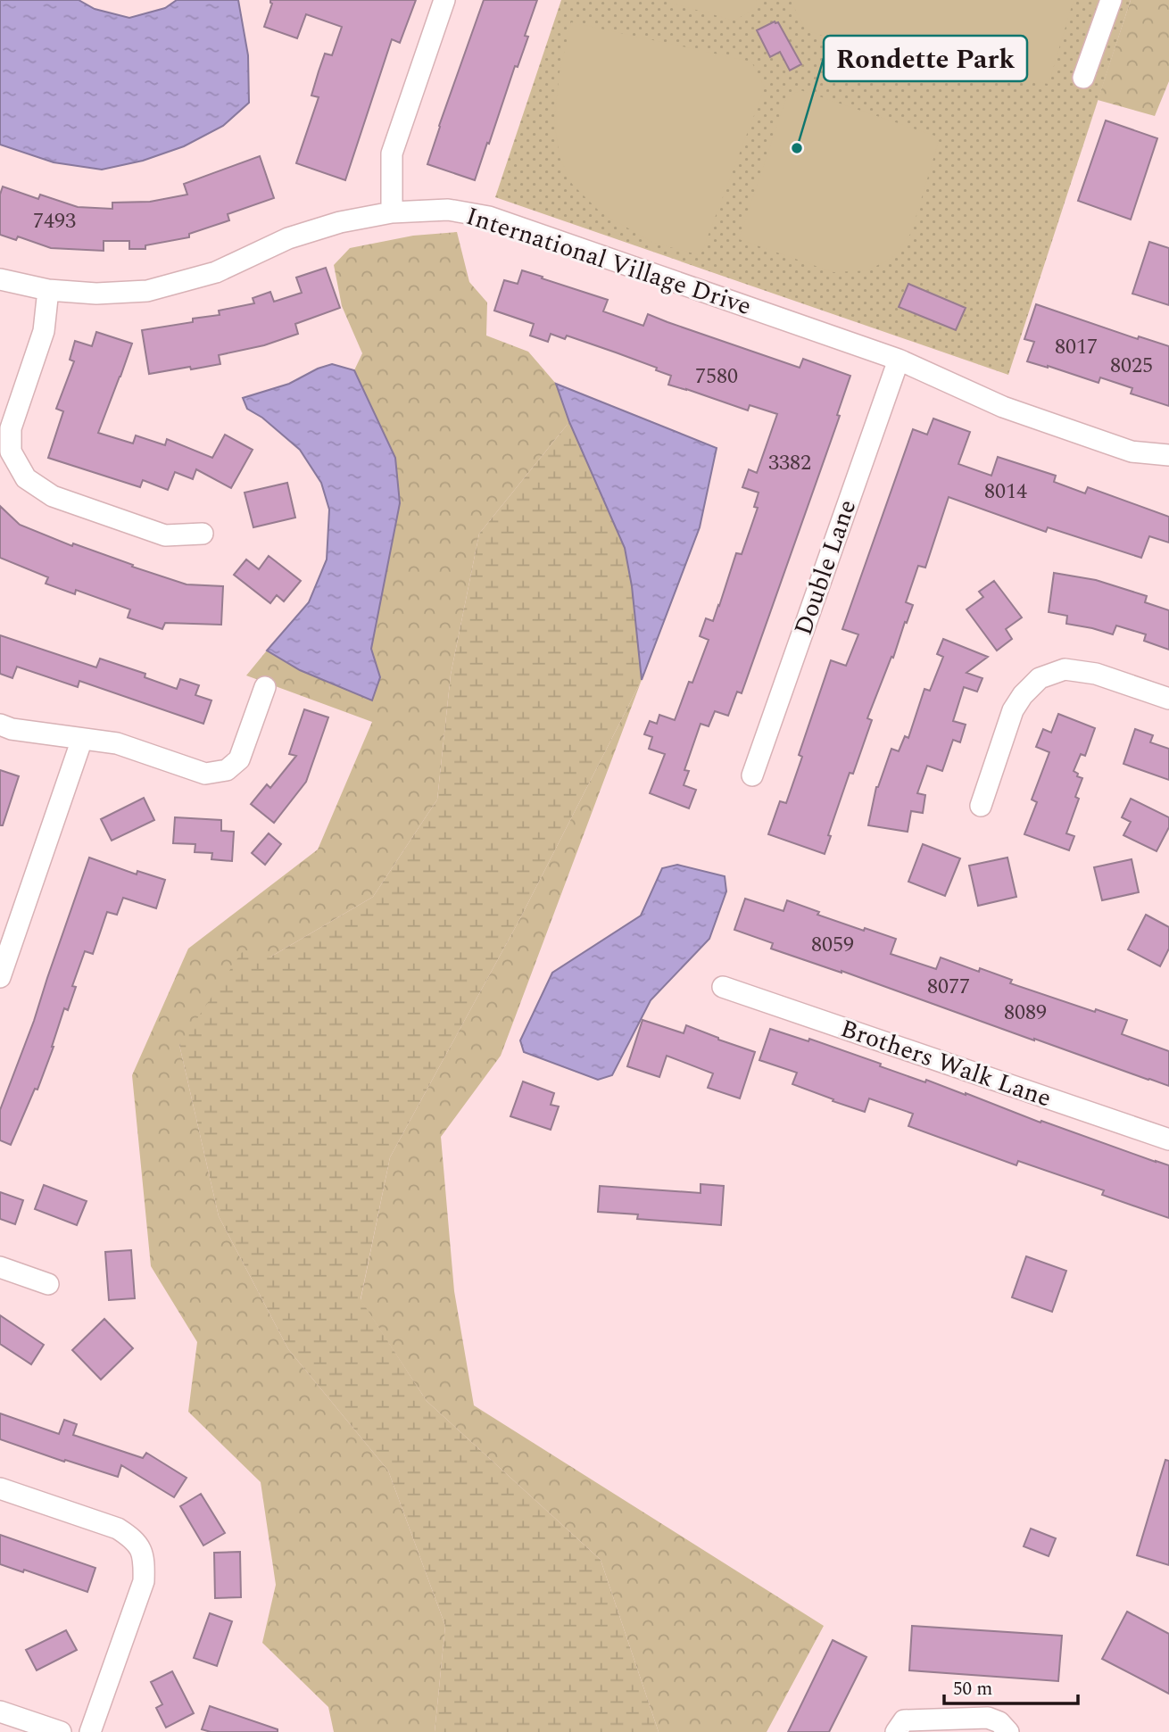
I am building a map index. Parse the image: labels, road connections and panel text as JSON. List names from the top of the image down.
{
  "streets": {
    "street": ["International Village Drive", "Double Lane", "Brothers Walk Lane"]
  },
  "crossings": [
    ["International Village Drive", "Double Lane"]
  ],
  "places": ["Rondette Park"],
  "house_numbers": [
    "7493",
    "8017",
    "8025",
    "7580",
    "3382",
    "8014",
    "8059",
    "8077",
    "8089"
  ],
  "scale_bar": "50 m"
}
